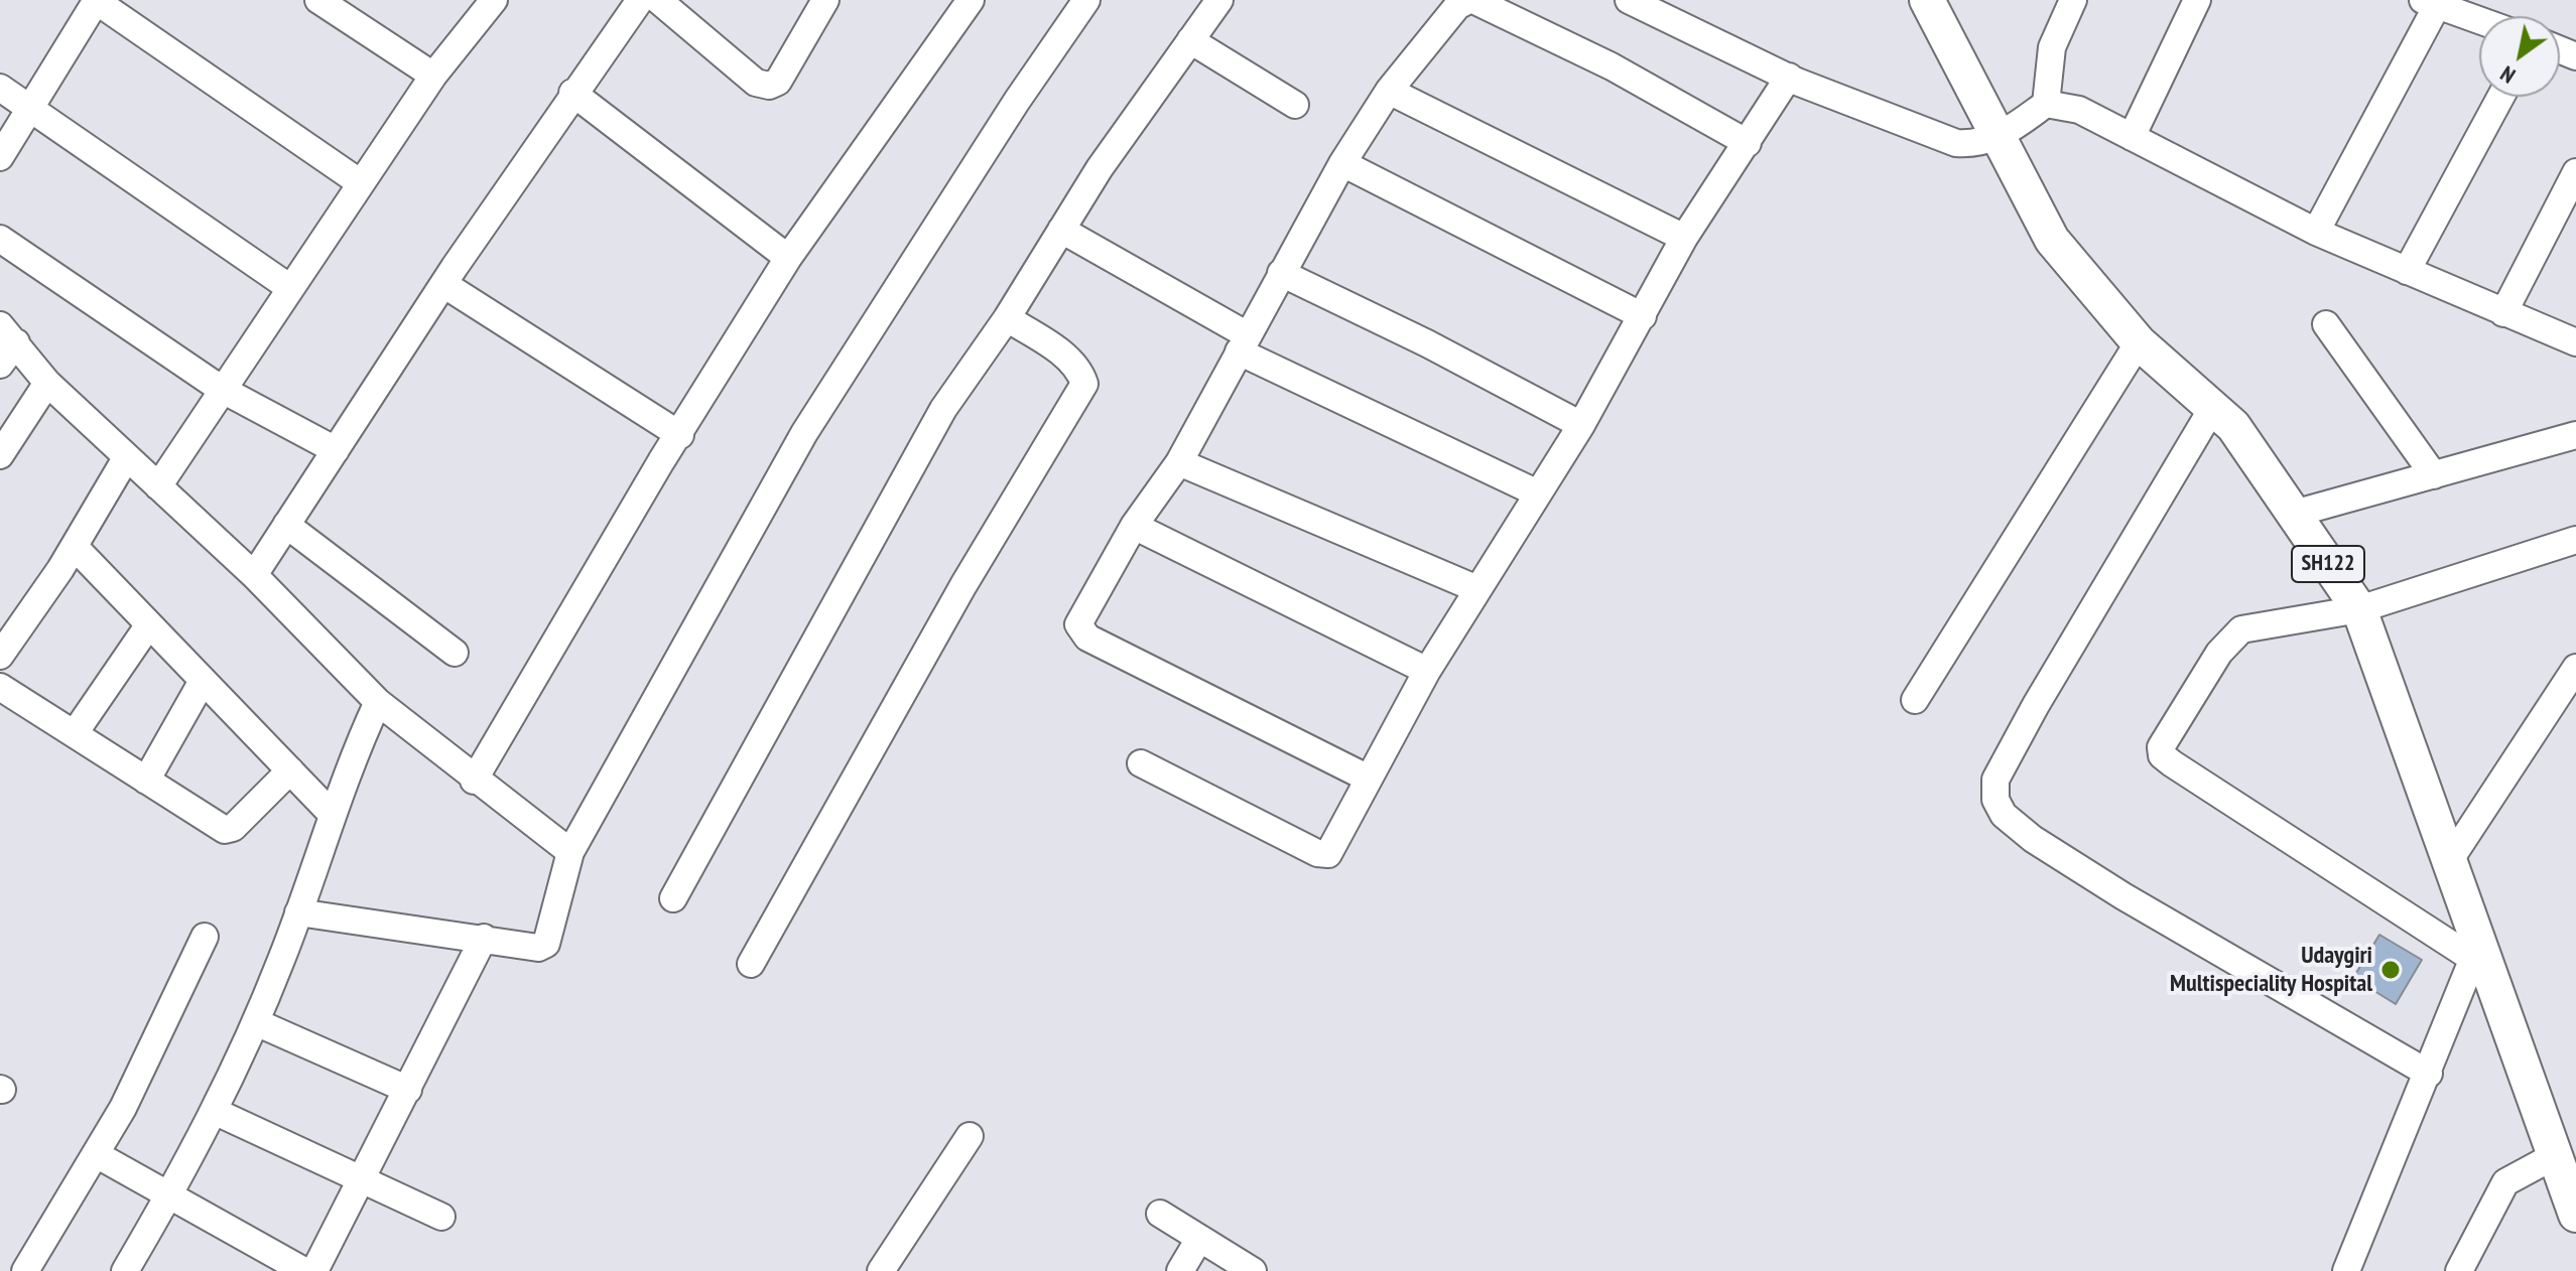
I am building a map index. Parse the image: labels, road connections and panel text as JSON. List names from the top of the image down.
{
  "streets": {
    "main road": ["SH122"]
  },
  "places": ["Udaygiri Multispeciality Hospital"],
  "north": "bottom left"
}
